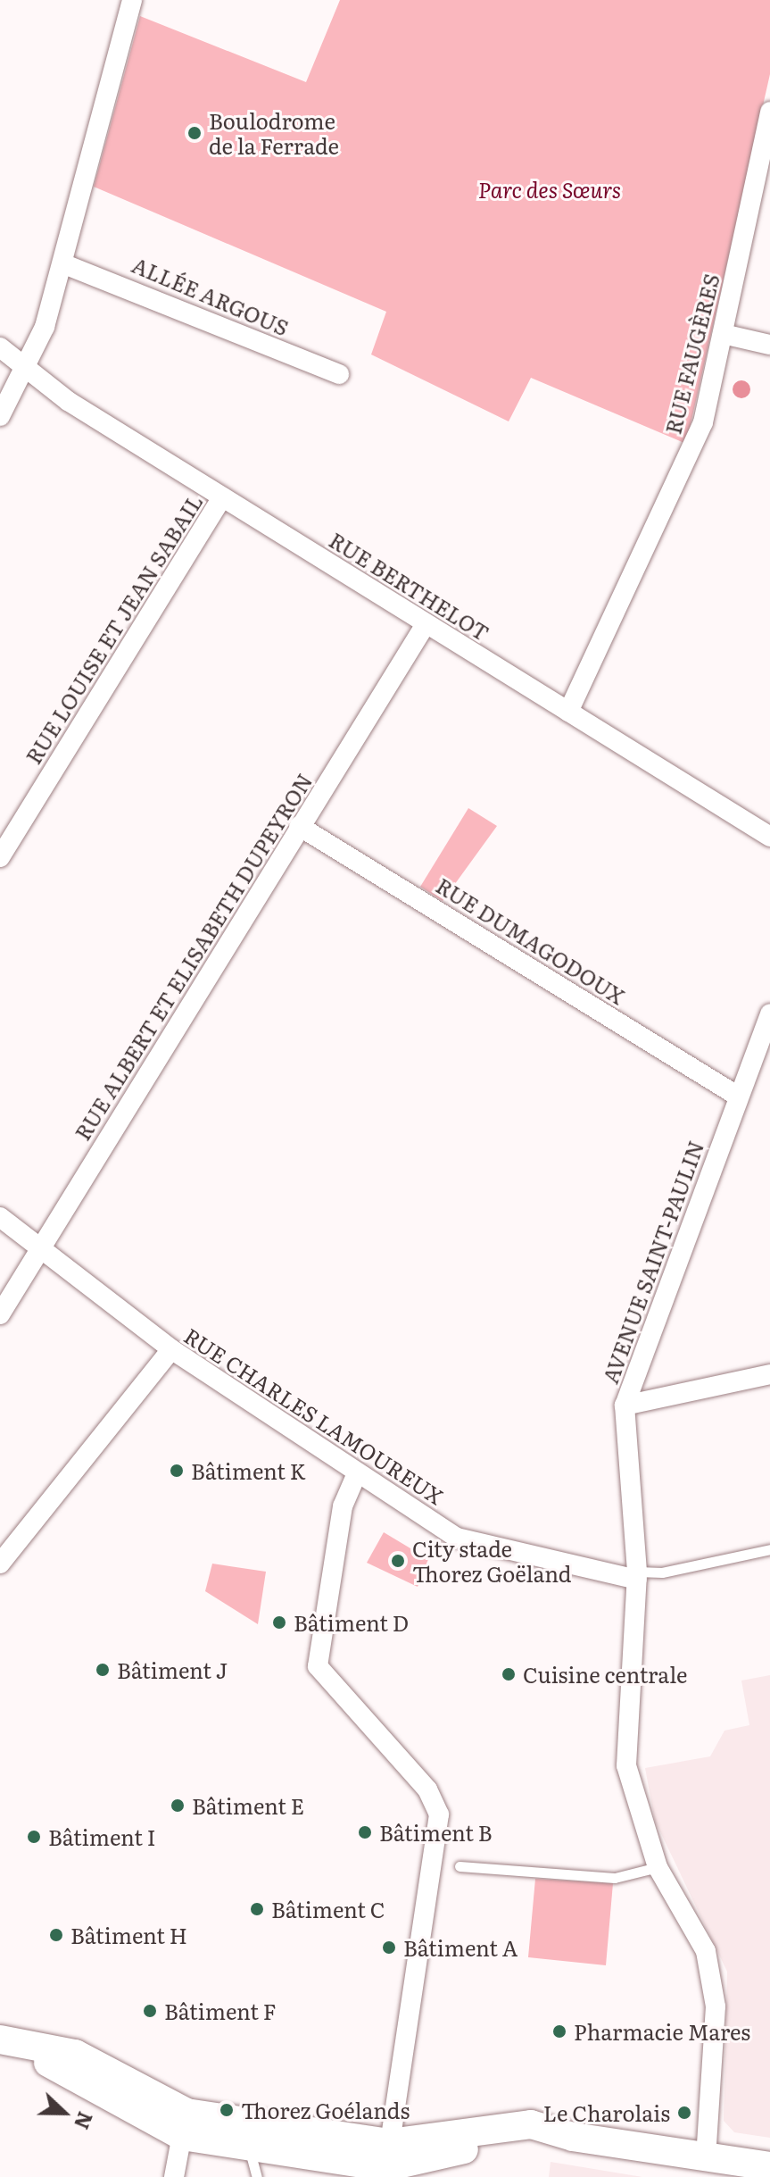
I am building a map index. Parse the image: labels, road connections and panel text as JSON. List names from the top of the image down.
{
  "streets": {
    "street": [
      "ALLÉE ARGOUS",
      "RUE FAUGÈRES",
      "RUE BERTHELOT",
      "RUE LOUISE ET JEAN SABAIL",
      "RUE DUMAGODOUX",
      "RUE ALBERT ET ELISABETH DUPEYRON",
      "AVENUE SAINT-PAULIN",
      "RUE CHARLES LAMOUREUX"
    ]
  },
  "crossings": [
    ["RUE FAUGÈRES", "RUE BERTHELOT"],
    ["RUE BERTHELOT", "RUE LOUISE ET JEAN SABAIL"],
    ["RUE BERTHELOT", "RUE ALBERT ET ELISABETH DUPEYRON"],
    ["RUE DUMAGODOUX", "RUE ALBERT ET ELISABETH DUPEYRON"],
    ["RUE DUMAGODOUX", "AVENUE SAINT-PAULIN"],
    ["RUE ALBERT ET ELISABETH DUPEYRON", "RUE CHARLES LAMOUREUX"],
    ["AVENUE SAINT-PAULIN", "RUE CHARLES LAMOUREUX"]
  ],
  "parks": ["Parc des Sœurs"],
  "places": [
    "Boulodrome de la Ferrade",
    "Bâtiment K",
    "City stade Thorez Goëland",
    "Bâtiment D",
    "Bâtiment J",
    "Cuisine centrale",
    "Bâtiment E",
    "Bâtiment B",
    "Bâtiment I",
    "Bâtiment C",
    "Bâtiment H",
    "Bâtiment A",
    "Bâtiment F",
    "Pharmacie Mares",
    "Thorez Goélands",
    "Le Charolais"
  ],
  "north": "right"
}
